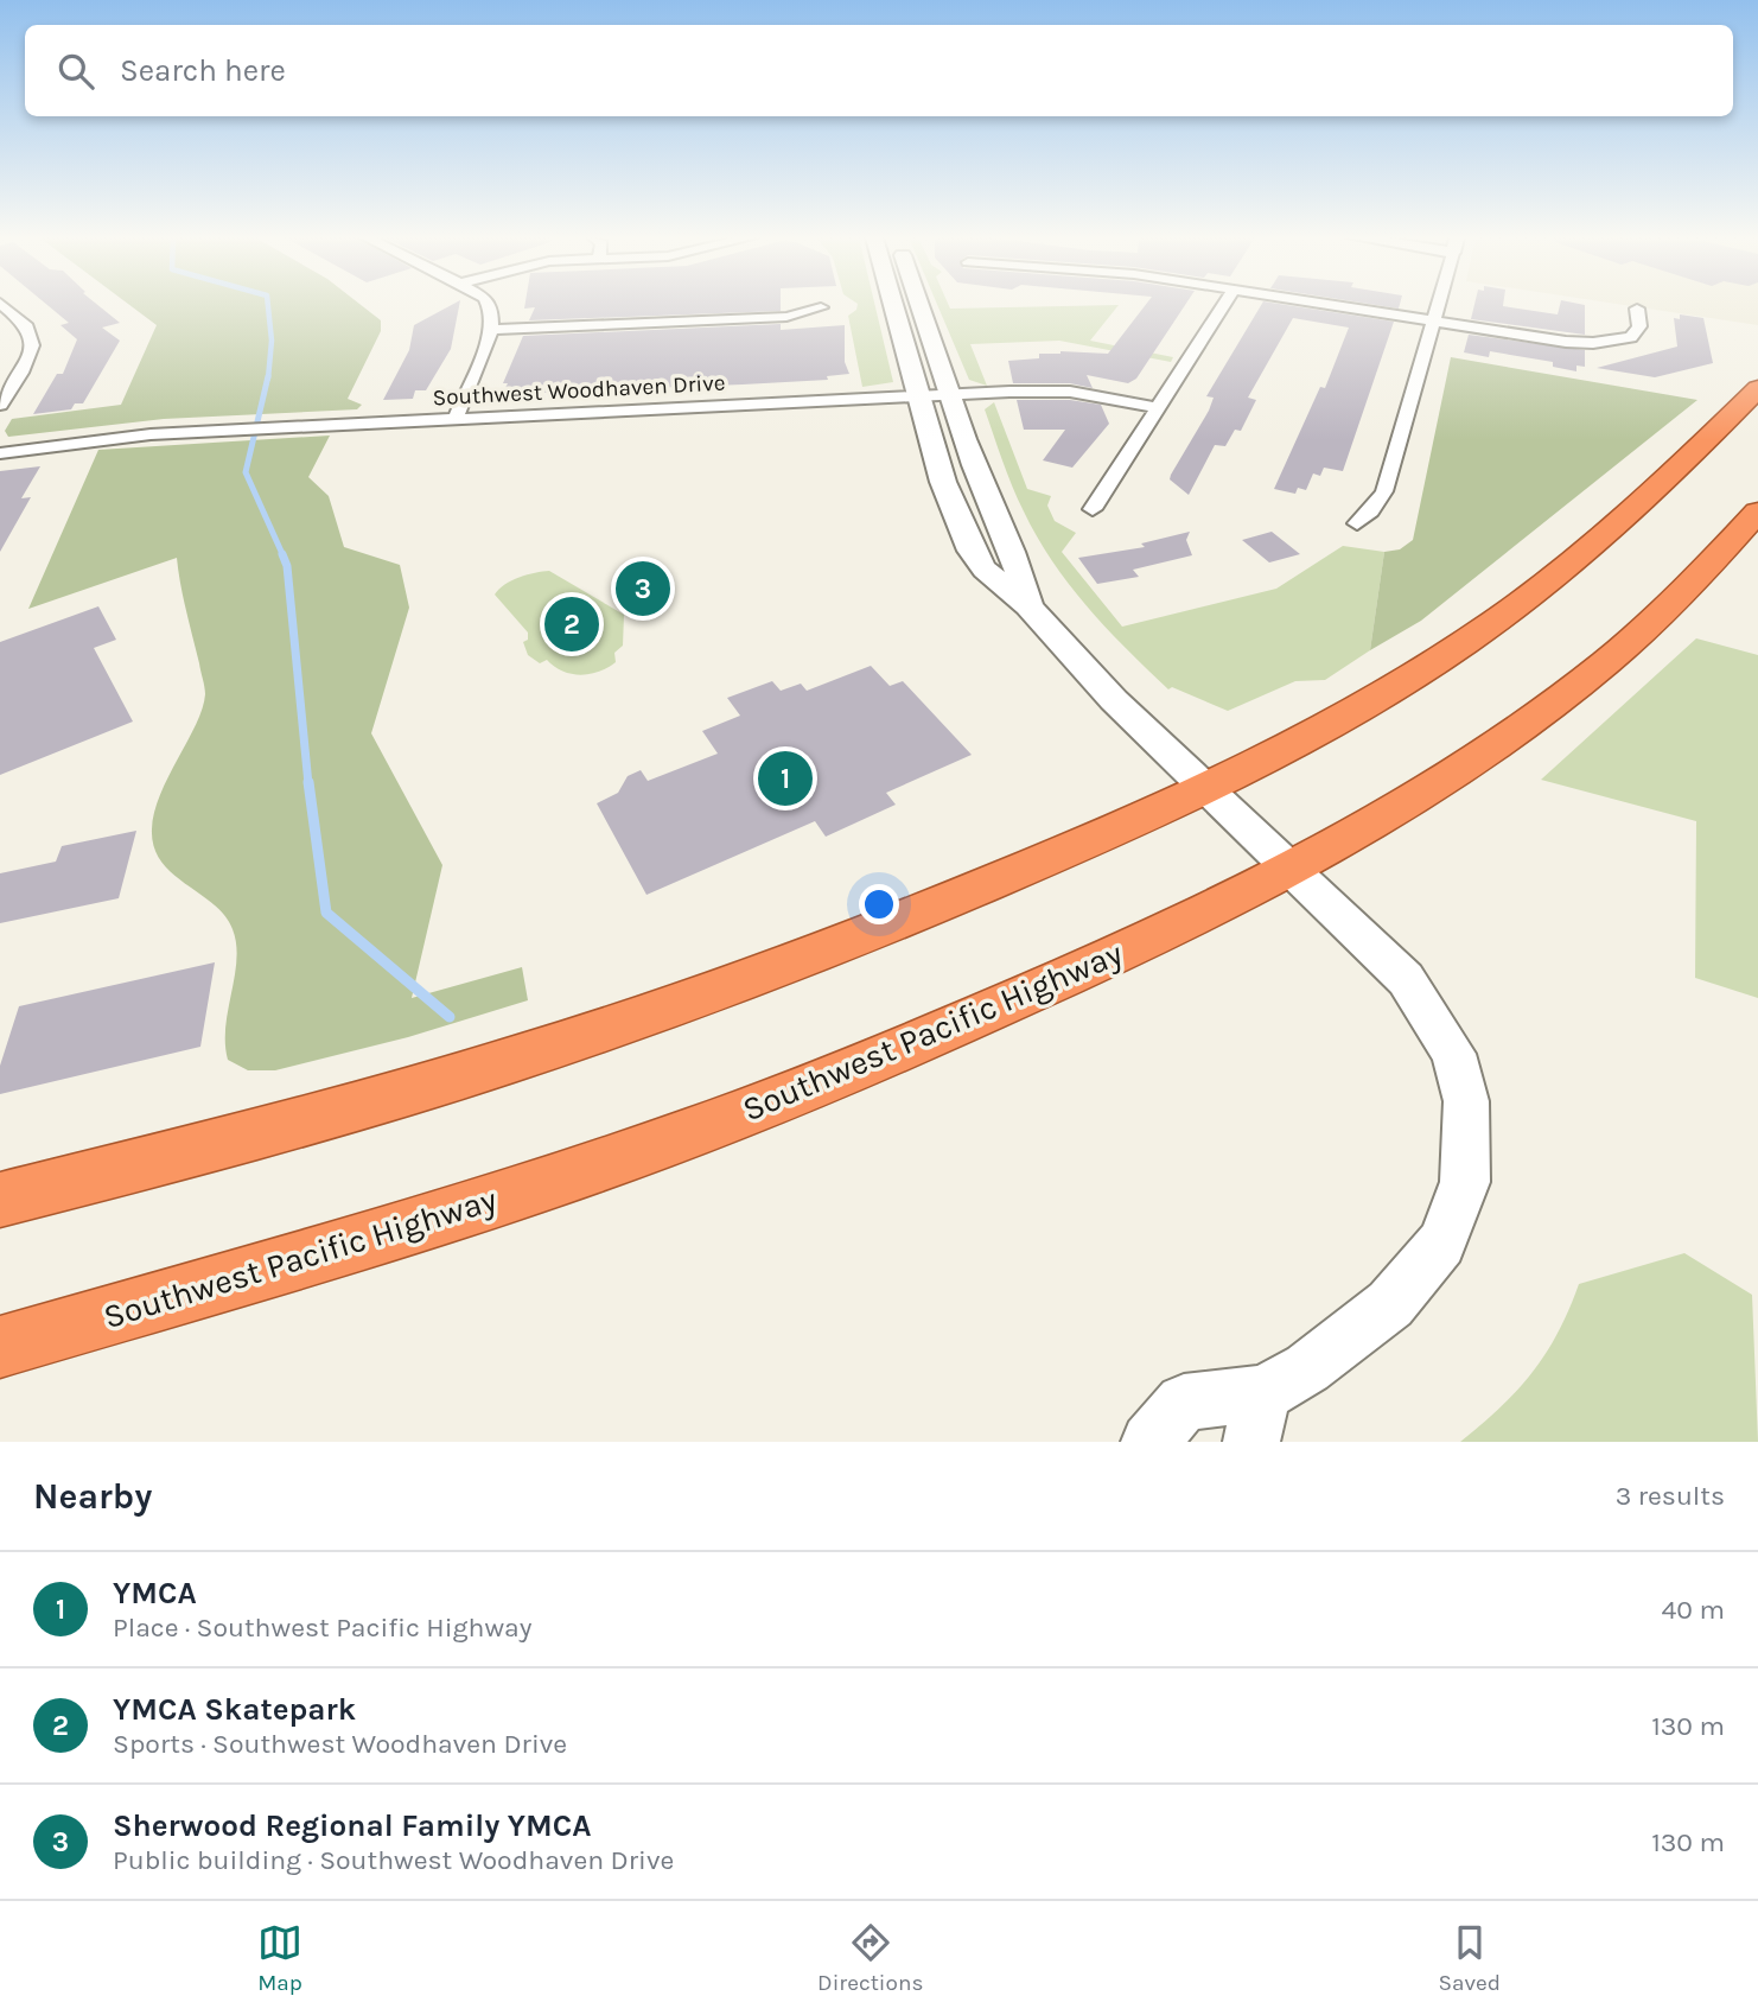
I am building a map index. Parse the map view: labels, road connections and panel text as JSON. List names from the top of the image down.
{
  "streets": {
    "highway": ["Southwest Pacific Highway"],
    "street": ["Southwest Woodhaven Drive"]
  },
  "page": {
    "search": "Search here",
    "pins": ["3", "2", "1"],
    "heading": ["Nearby", "3 results"],
    "list": [
      {
        "mark": "1",
        "name": "YMCA",
        "note": "Place · Southwest Pacific Highway",
        "value": "40 m"
      },
      {
        "mark": "2",
        "name": "YMCA Skatepark",
        "note": "Sports · Southwest Woodhaven Drive",
        "value": "130 m"
      },
      {
        "mark": "3",
        "name": "Sherwood Regional Family YMCA",
        "note": "Public building · Southwest Woodhaven Drive",
        "value": "130 m"
      }
    ],
    "nav": ["Map", "Directions", "Saved"]
  }
}
